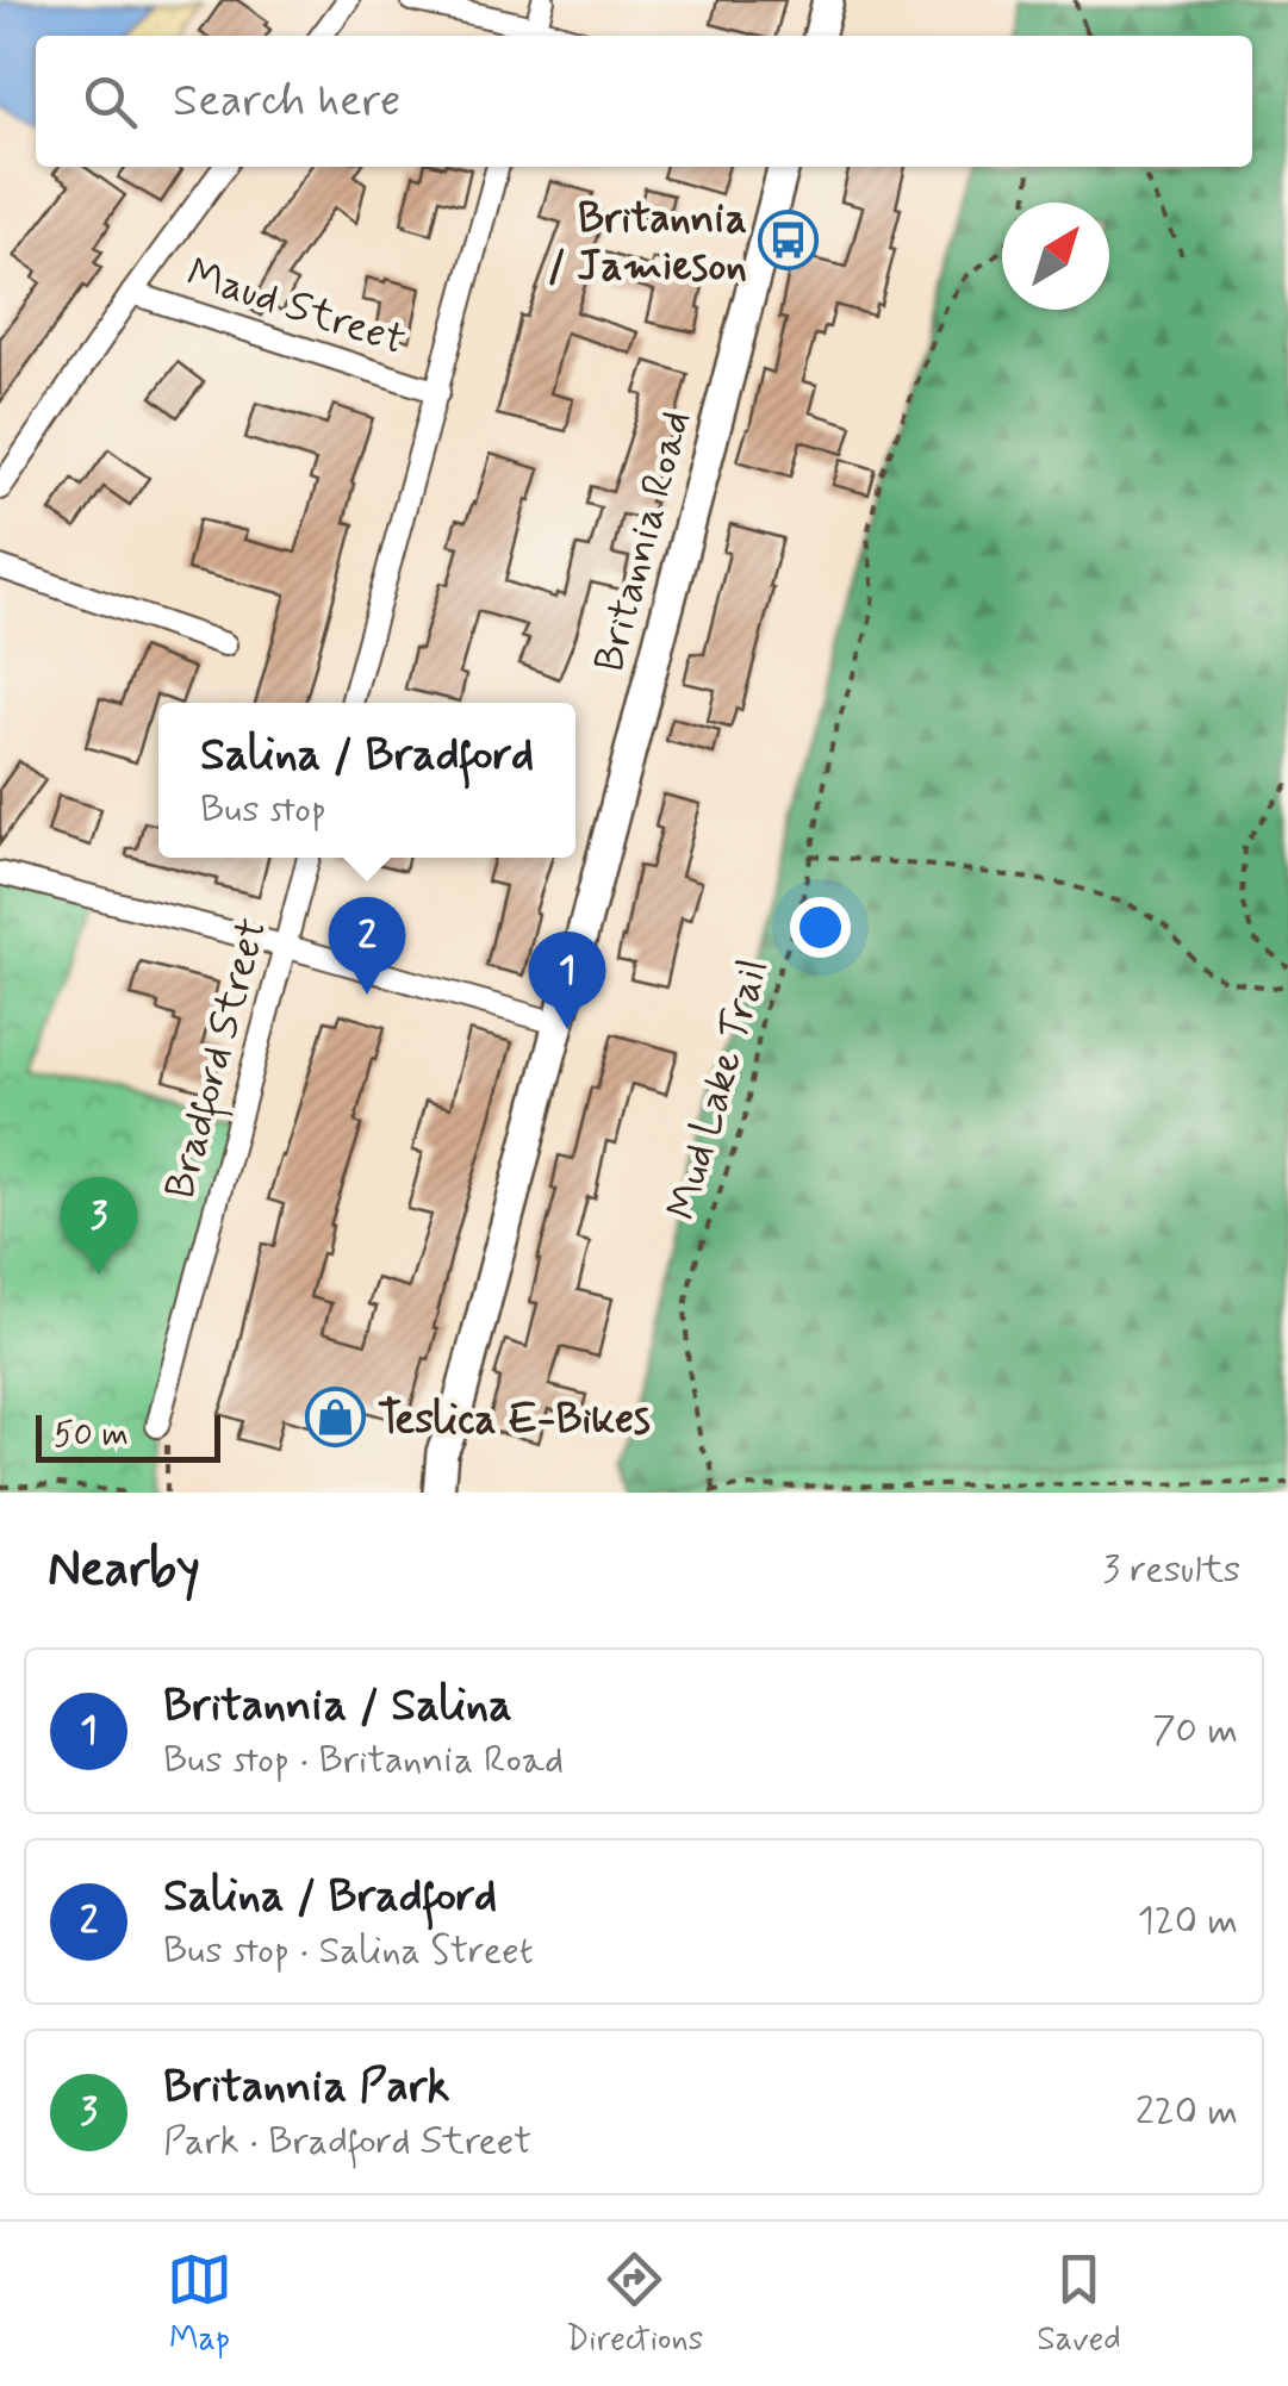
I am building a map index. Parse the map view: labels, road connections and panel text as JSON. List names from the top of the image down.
{
  "streets": {
    "street": ["Maud Street", "Britannia Road", "Bradford Street"],
    "path": ["Mud Lake Trail"]
  },
  "places": {
    "bus stop": ["Britannia / Jamieson"],
    "shop": ["Teslica E-Bikes"]
  },
  "scale_bar": "50 m",
  "north": "top right",
  "page": {
    "search": "Search here",
    "popup": ["Salina / Bradford", "Bus stop"],
    "pins": ["2", "1", "3"],
    "scale": "50 m",
    "heading": ["Nearby", "3 results"],
    "list": [
      {
        "mark": "1",
        "name": "Britannia / Salina",
        "note": "Bus stop · Britannia Road",
        "value": "70 m"
      },
      {
        "mark": "2",
        "name": "Salina / Bradford",
        "note": "Bus stop · Salina Street",
        "value": "120 m"
      },
      {
        "mark": "3",
        "name": "Britannia Park",
        "note": "Park · Bradford Street",
        "value": "220 m"
      }
    ],
    "nav": ["Map", "Directions", "Saved"]
  }
}
